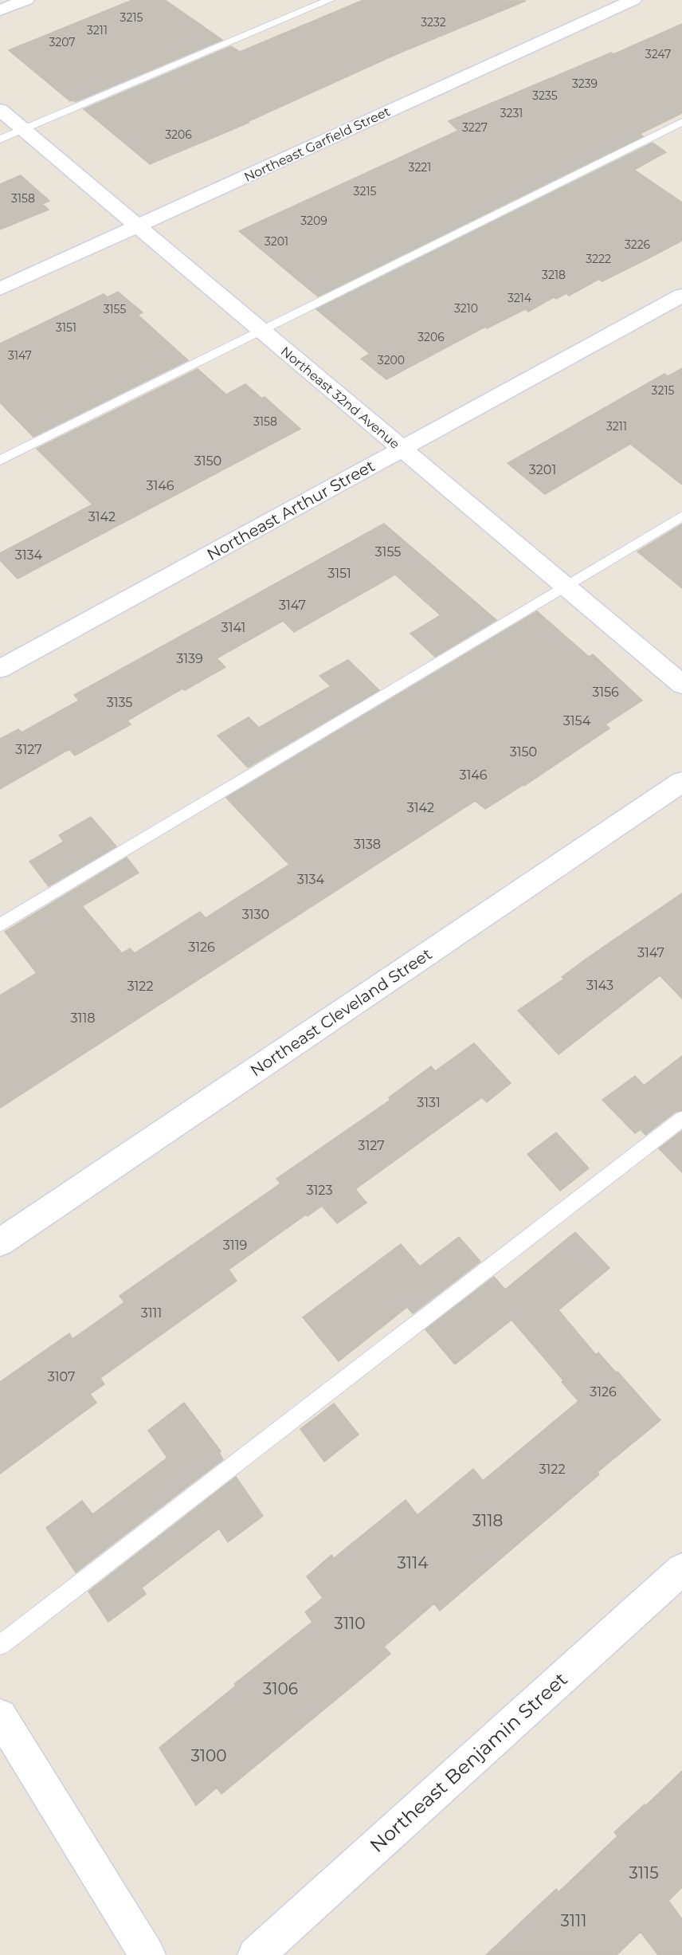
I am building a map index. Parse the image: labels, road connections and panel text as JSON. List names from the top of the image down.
{
  "streets": {
    "street": [
      "Northeast Garfield Street",
      "Northeast 32nd Avenue",
      "Northeast Arthur Street",
      "Northeast Cleveland Street",
      "Northeast Benjamin Street"
    ]
  },
  "crossings": [
    ["Northeast Garfield Street", "Northeast 32nd Avenue"],
    ["Northeast 32nd Avenue", "Northeast Arthur Street"]
  ],
  "house_numbers": [
    "3215",
    "3232",
    "3211",
    "3207",
    "3247",
    "3239",
    "3235",
    "3231",
    "3227",
    "3206",
    "3221",
    "3215",
    "3158",
    "3209",
    "3201",
    "3226",
    "3222",
    "3218",
    "3214",
    "3210",
    "3155",
    "3151",
    "3206",
    "3147",
    "3200",
    "3215",
    "3158",
    "3211",
    "3150",
    "3201",
    "3146",
    "3142",
    "3155",
    "3134",
    "3151",
    "3147",
    "3141",
    "3139",
    "3156",
    "3135",
    "3154",
    "3127",
    "3150",
    "3146",
    "3142",
    "3138",
    "3134",
    "3130",
    "3126",
    "3147",
    "3143",
    "3122",
    "3118",
    "3131",
    "3127",
    "3123",
    "3119",
    "3111",
    "3107",
    "3126",
    "3122",
    "3118",
    "3114",
    "3110",
    "3106",
    "3100",
    "3115",
    "3111"
  ]
}
